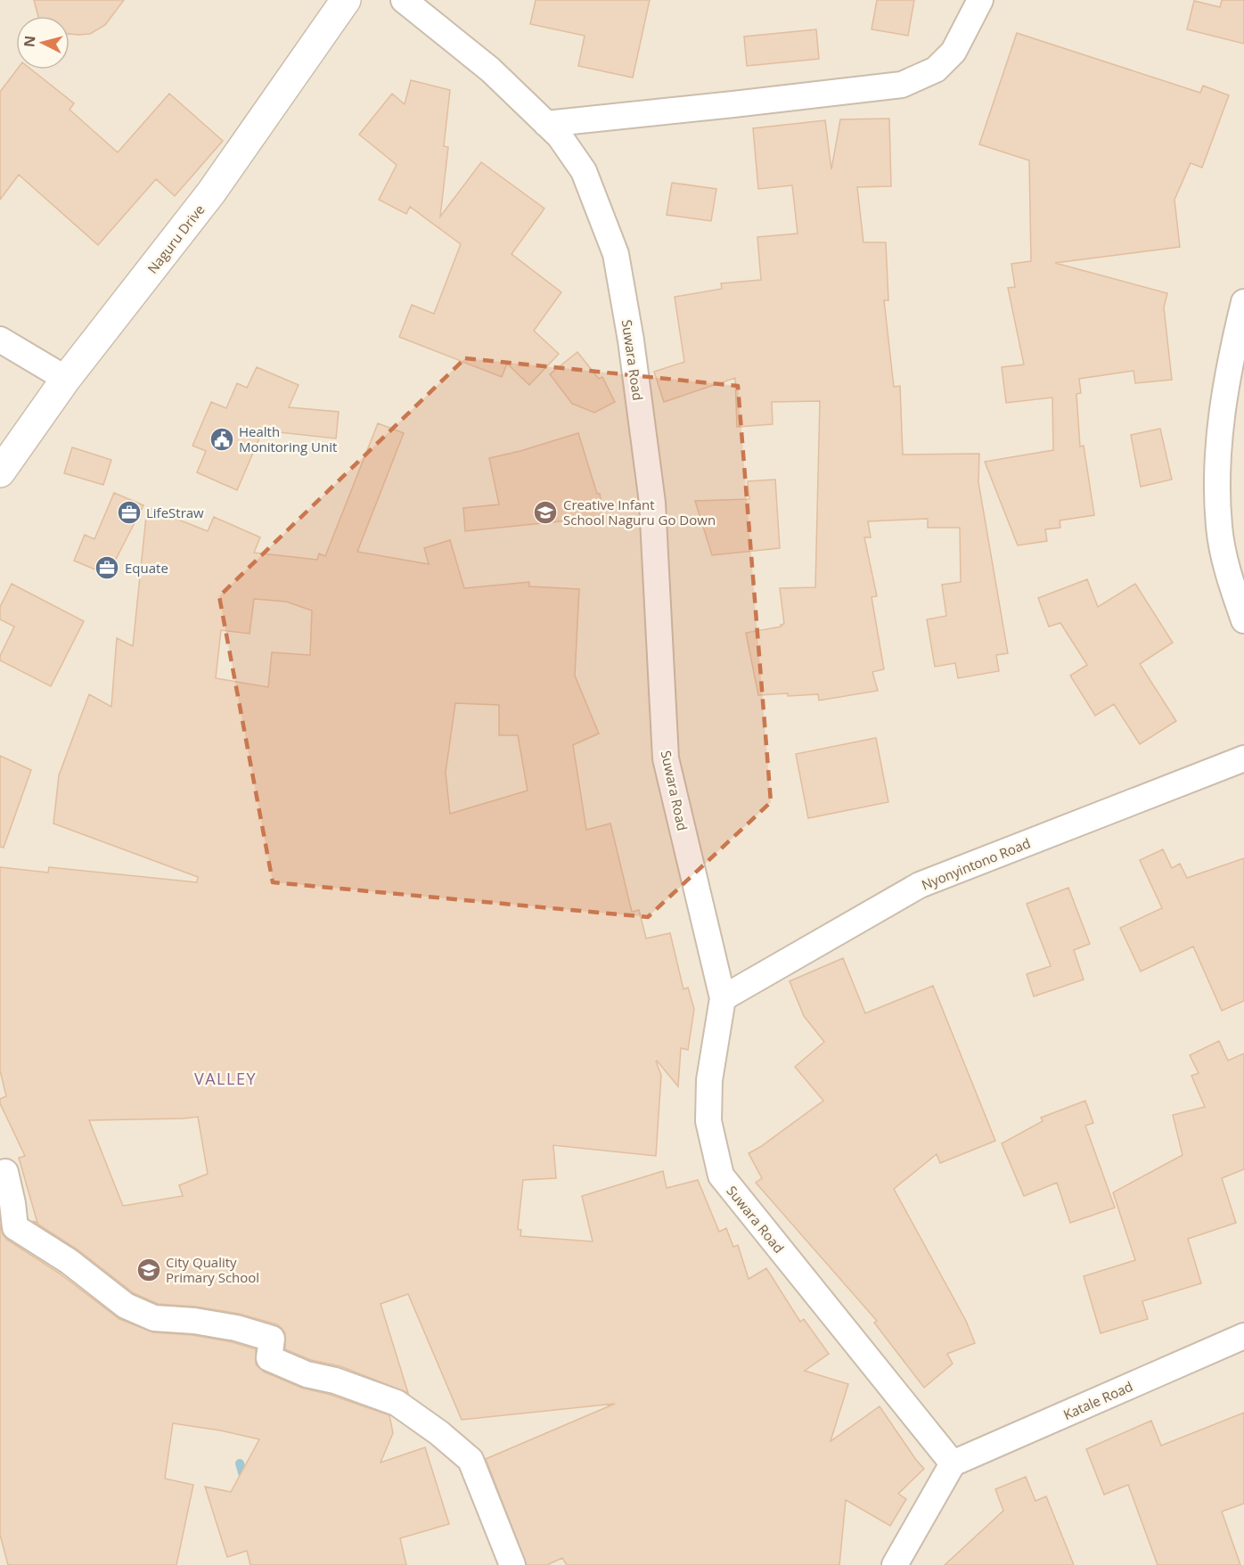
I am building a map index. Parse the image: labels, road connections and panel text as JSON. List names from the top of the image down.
{
  "streets": {
    "street": [
      "Naguru Drive",
      "Suwara Road",
      "Nyonyintono Road",
      "Katale Road"
    ]
  },
  "crossings": [
    ["Suwara Road", "Nyonyintono Road"],
    ["Suwara Road", "Katale Road"]
  ],
  "districts": ["VALLEY"],
  "places": {
    "public building": ["Health Monitoring Unit"],
    "office": ["LifeStraw", "Equate"],
    "school or university": ["Creative Infant School Naguru Go Down", "City Quality Primary School"]
  },
  "north": "left"
}
